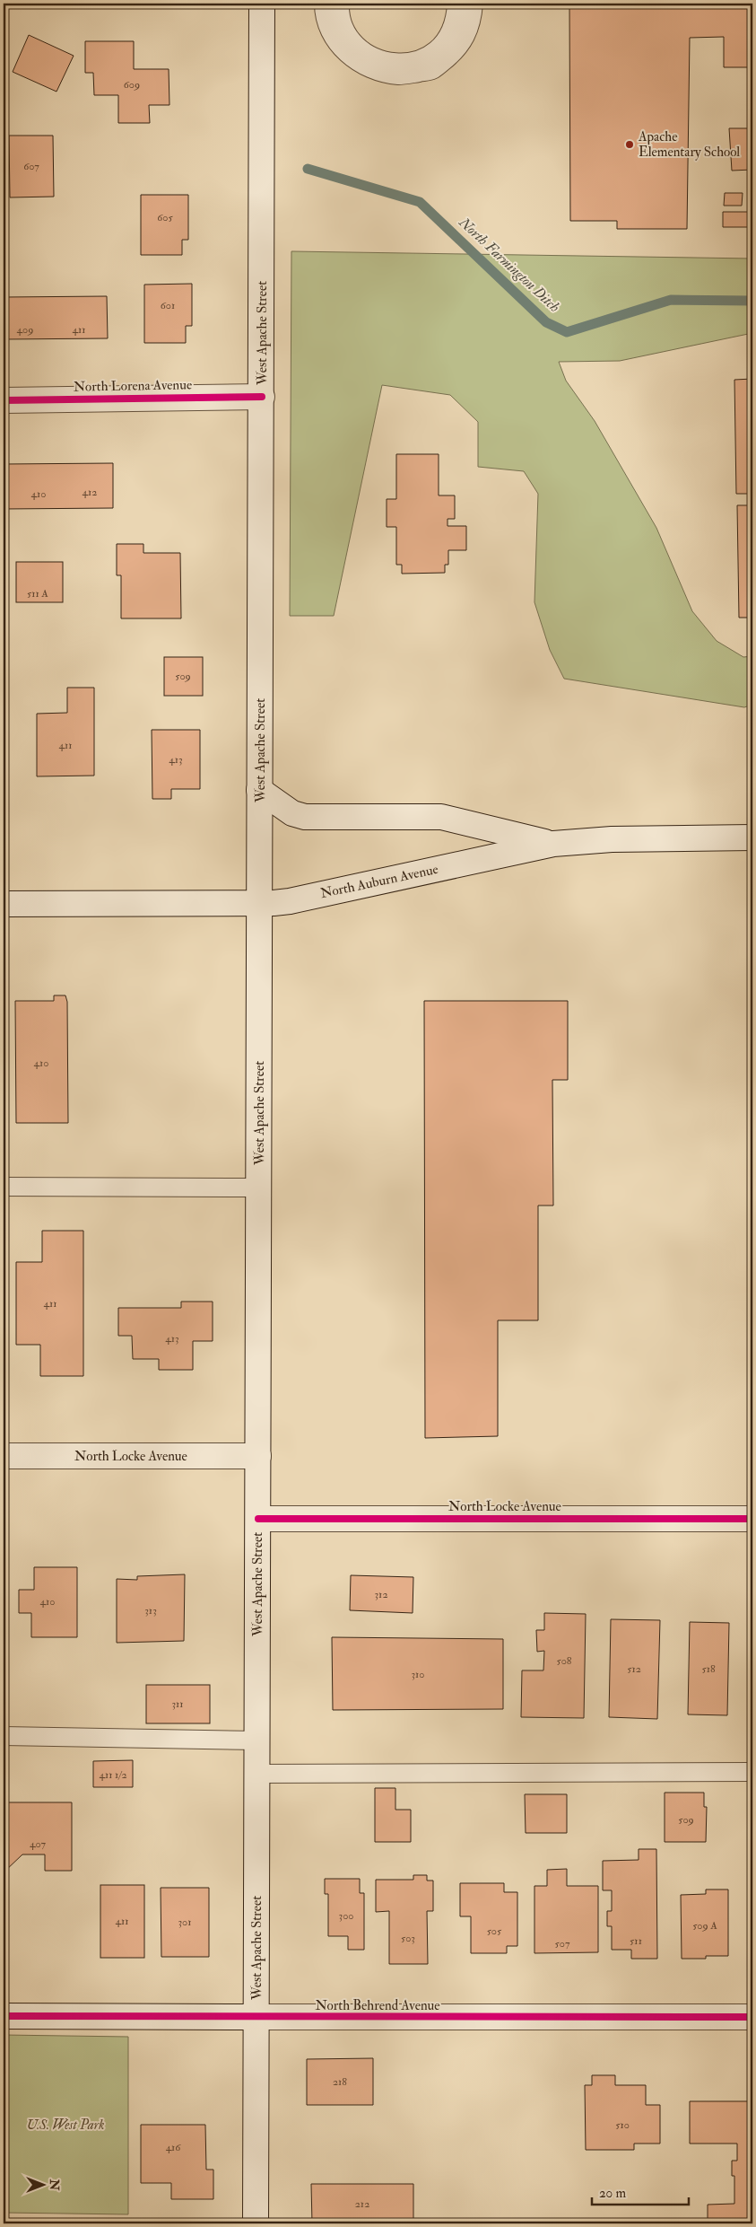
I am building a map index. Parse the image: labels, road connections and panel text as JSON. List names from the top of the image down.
{
  "streets": {
    "main road": [
      "West Apache Street",
      "North Lorena Avenue",
      "North Auburn Avenue",
      "North Locke Avenue",
      "North Behrend Avenue"
    ]
  },
  "crossings": [
    ["West Apache Street", "North Lorena Avenue"],
    ["West Apache Street", "North Auburn Avenue"],
    ["West Apache Street", "North Locke Avenue"],
    ["West Apache Street", "North Behrend Avenue"]
  ],
  "water": ["North Farmington Ditch"],
  "parks": ["U.S. West Park"],
  "places": ["Apache Elementary School"],
  "house_numbers": [
    "609",
    "607",
    "605",
    "601",
    "409",
    "411",
    "412",
    "410",
    "511 A",
    "509",
    "411",
    "413",
    "410",
    "411",
    "413",
    "312",
    "410",
    "313",
    "508",
    "512",
    "518",
    "310",
    "311",
    "411 1/2",
    "509",
    "407",
    "300",
    "411",
    "301",
    "509 A",
    "505",
    "503",
    "511",
    "507",
    "218",
    "510",
    "416",
    "212"
  ],
  "scale_bar": "20 m",
  "north": "right"
}
